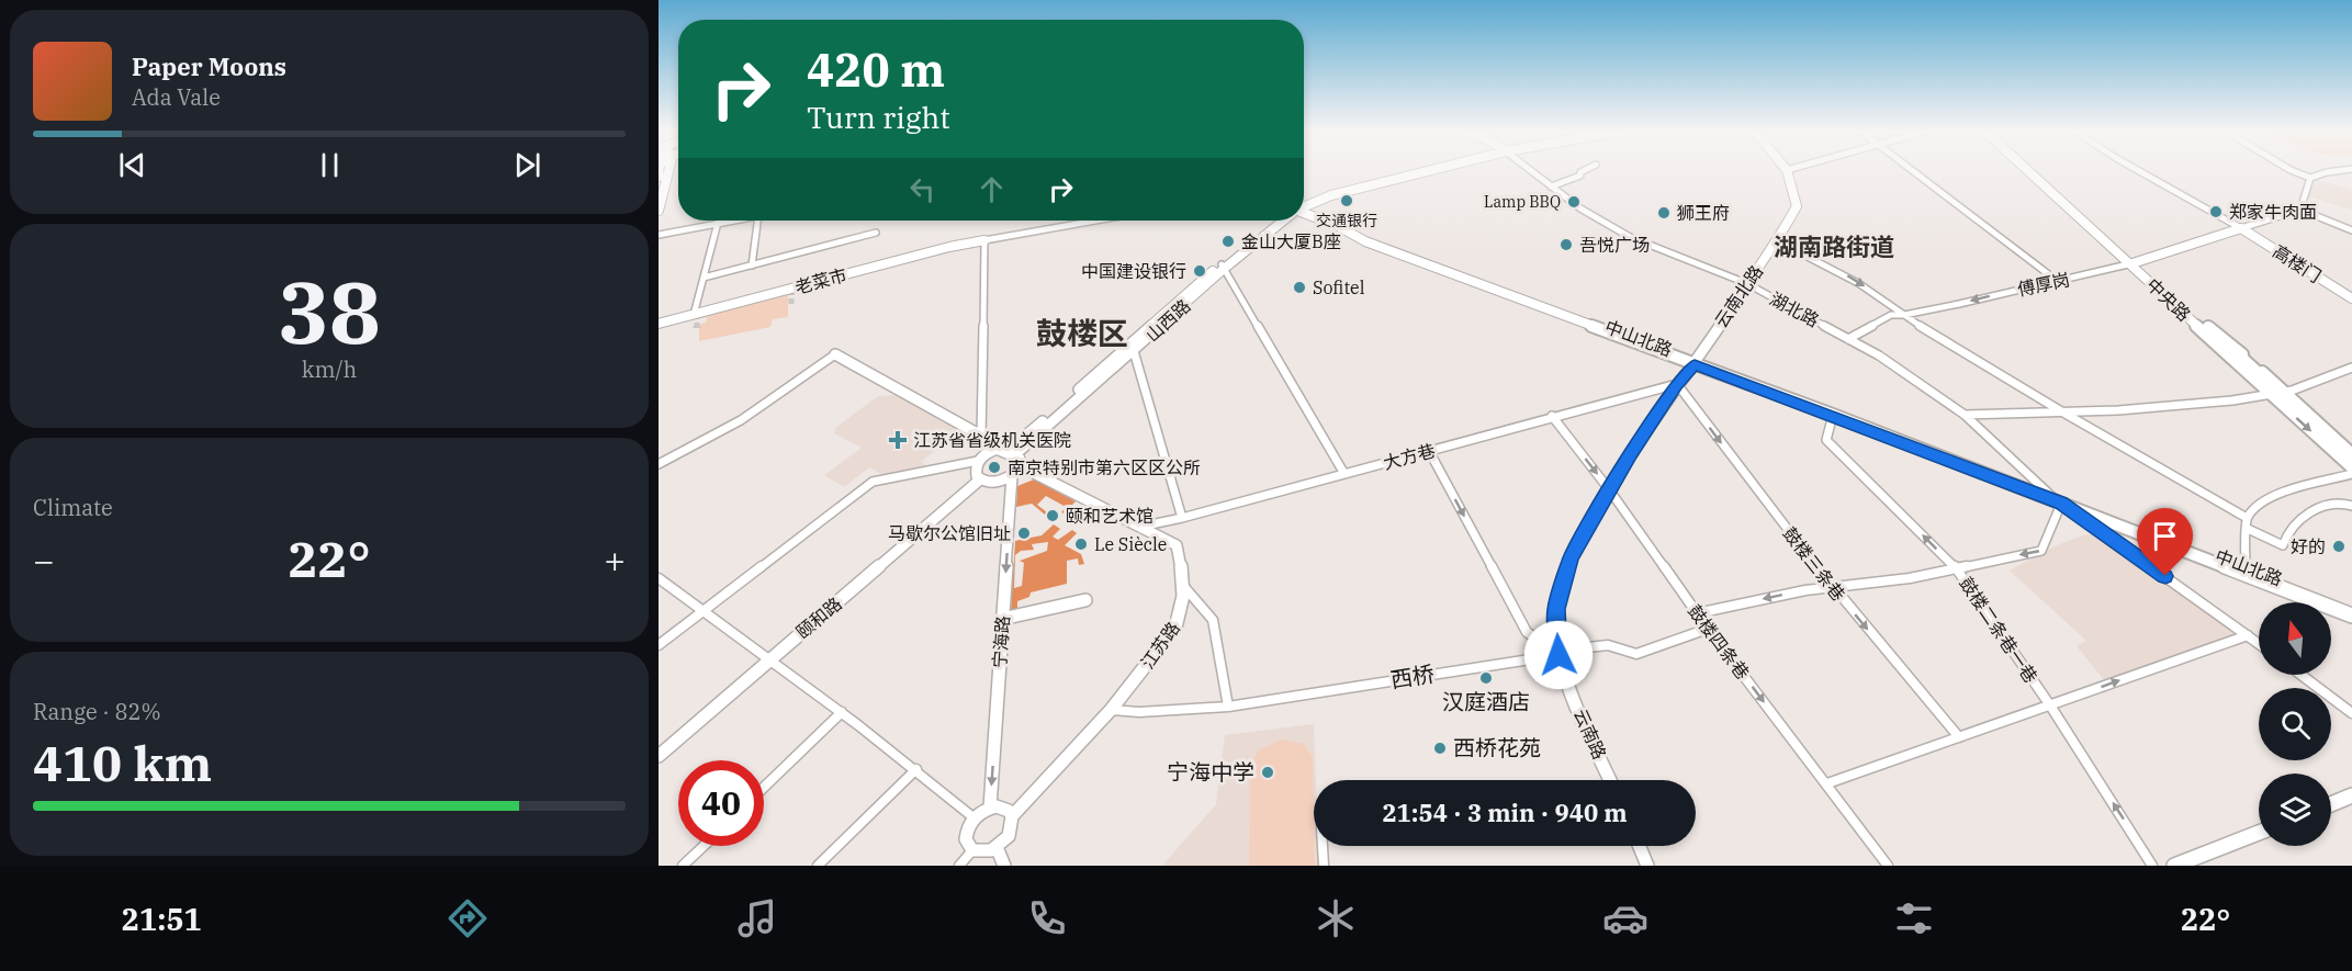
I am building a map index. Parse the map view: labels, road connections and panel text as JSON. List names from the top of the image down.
{
  "streets": {
    "main road": ["中央路", "中山北路"],
    "street": [
      "高楼门",
      "老菜市",
      "傅厚岗",
      "云南北路",
      "湖北路",
      "山西路",
      "大方巷",
      "鼓楼三条巷",
      "颐和路",
      "鼓楼二条巷一巷",
      "宁海路",
      "鼓楼四条巷",
      "江苏路",
      "西桥",
      "云南路"
    ]
  },
  "crossings": [
    ["高楼门", "傅厚岗"],
    ["傅厚岗", "中央路"],
    ["傅厚岗", "湖北路"],
    ["云南北路", "湖北路"],
    ["云南北路", "中山北路"],
    ["云南北路", "云南路"],
    ["湖北路", "中山北路"],
    ["中山北路", "鼓楼二条巷一巷"],
    ["中山北路", "云南路"],
    ["大方巷", "鼓楼三条巷"],
    ["大方巷", "鼓楼四条巷"],
    ["大方巷", "江苏路"],
    ["大方巷", "云南路"],
    ["鼓楼三条巷", "云南路"],
    ["宁海路", "江苏路"],
    ["鼓楼四条巷", "西桥"],
    ["鼓楼四条巷", "云南路"],
    ["江苏路", "西桥"],
    ["西桥", "云南路"]
  ],
  "one_way": [
    "傅厚岗",
    "鼓楼三条巷",
    "鼓楼二条巷一巷",
    "宁海路",
    "鼓楼四条巷"
  ],
  "districts": ["湖南路街道", "鼓楼区"],
  "places": {
    "other": [
      "交通银行",
      "Lamp BBQ",
      "郑家牛肉面",
      "狮王府",
      "金山大厦B座",
      "吾悦广场",
      "中国建设银行",
      "Sofitel",
      "南京特别市第六区区公所",
      "颐和艺术馆",
      "马歇尔公馆旧址",
      "Le Siècle",
      "好的",
      "汉庭酒店",
      "西桥花苑",
      "宁海中学"
    ],
    "health": ["江苏省省级机关医院"]
  },
  "north": "top",
  "page": {
    "turn": ["420 m", "Turn right"],
    "song": ["Paper Moons", "Ada Vale"],
    "tile": [
      ["38", "km/h"],
      "Climate",
      ["Range · 82%", "410 km"]
    ],
    "heat": ["−", "22°", "+"],
    "limit": "40",
    "trip": "21:54 · 3 min · 940 m",
    "tabs": ["21:51", "22°"]
  }
}
